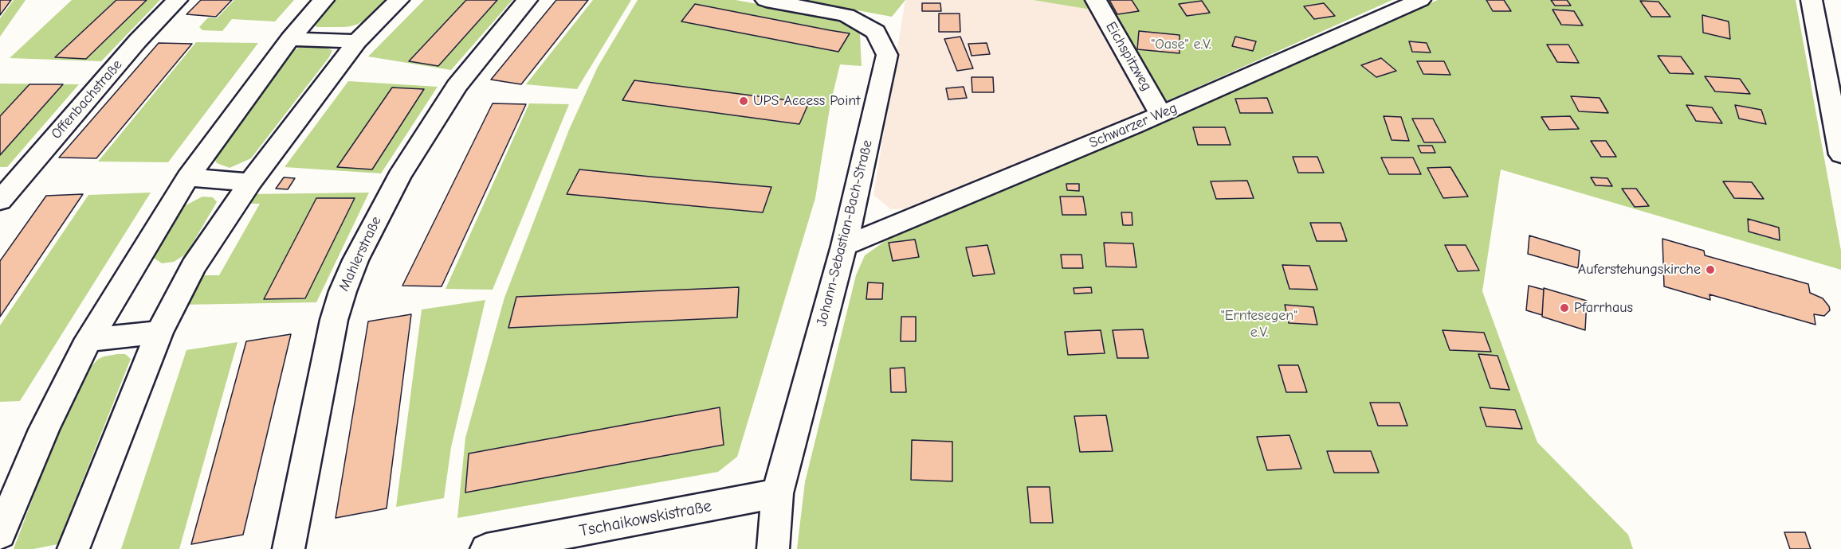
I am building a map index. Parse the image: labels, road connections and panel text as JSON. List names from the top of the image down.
{
  "streets": {
    "street": [
      "Eichspitzweg",
      "Offenbachstraße",
      "Schwarzer Weg",
      "Johann-Sebastian-Bach-Straße",
      "Mahlerstraße",
      "Tschaikowskistraße"
    ]
  },
  "crossings": [
    ["Eichspitzweg", "Schwarzer Weg"],
    ["Schwarzer Weg", "Johann-Sebastian-Bach-Straße"],
    ["Johann-Sebastian-Bach-Straße", "Tschaikowskistraße"]
  ],
  "parks": ["\"Oase\" e.V.", "\"Erntesegen\" e.V."],
  "places": ["UPS Access Point", "Auferstehungskirche", "Pfarrhaus"]
}
